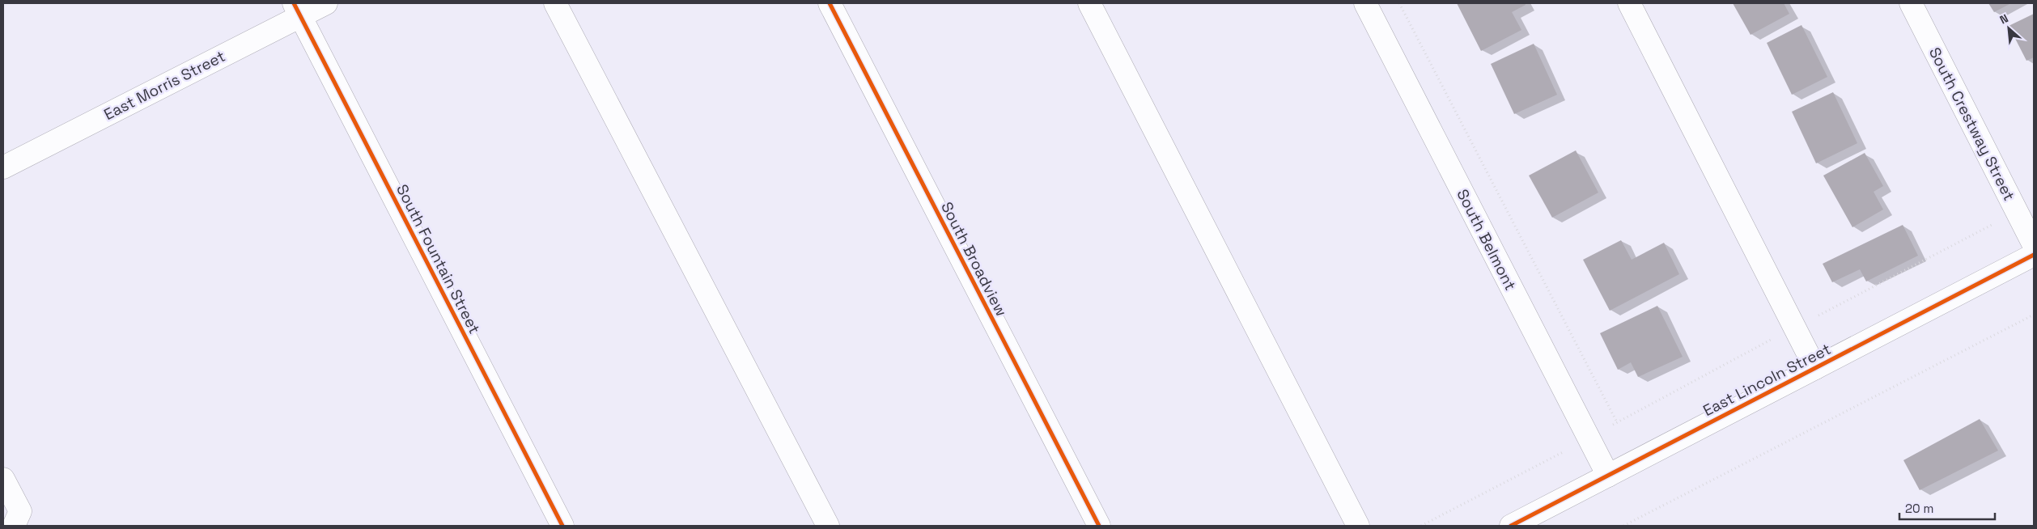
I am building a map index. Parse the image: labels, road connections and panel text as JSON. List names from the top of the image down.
{
  "streets": {
    "street": [
      "East Morris Street",
      "South Crestway Street",
      "South Belmont",
      "South Fountain Street",
      "South Broadview",
      "East Lincoln Street"
    ]
  },
  "crossings": [
    ["East Morris Street", "South Fountain Street"],
    ["South Belmont", "East Lincoln Street"]
  ],
  "scale_bar": "20 m",
  "north": "top left"
}
